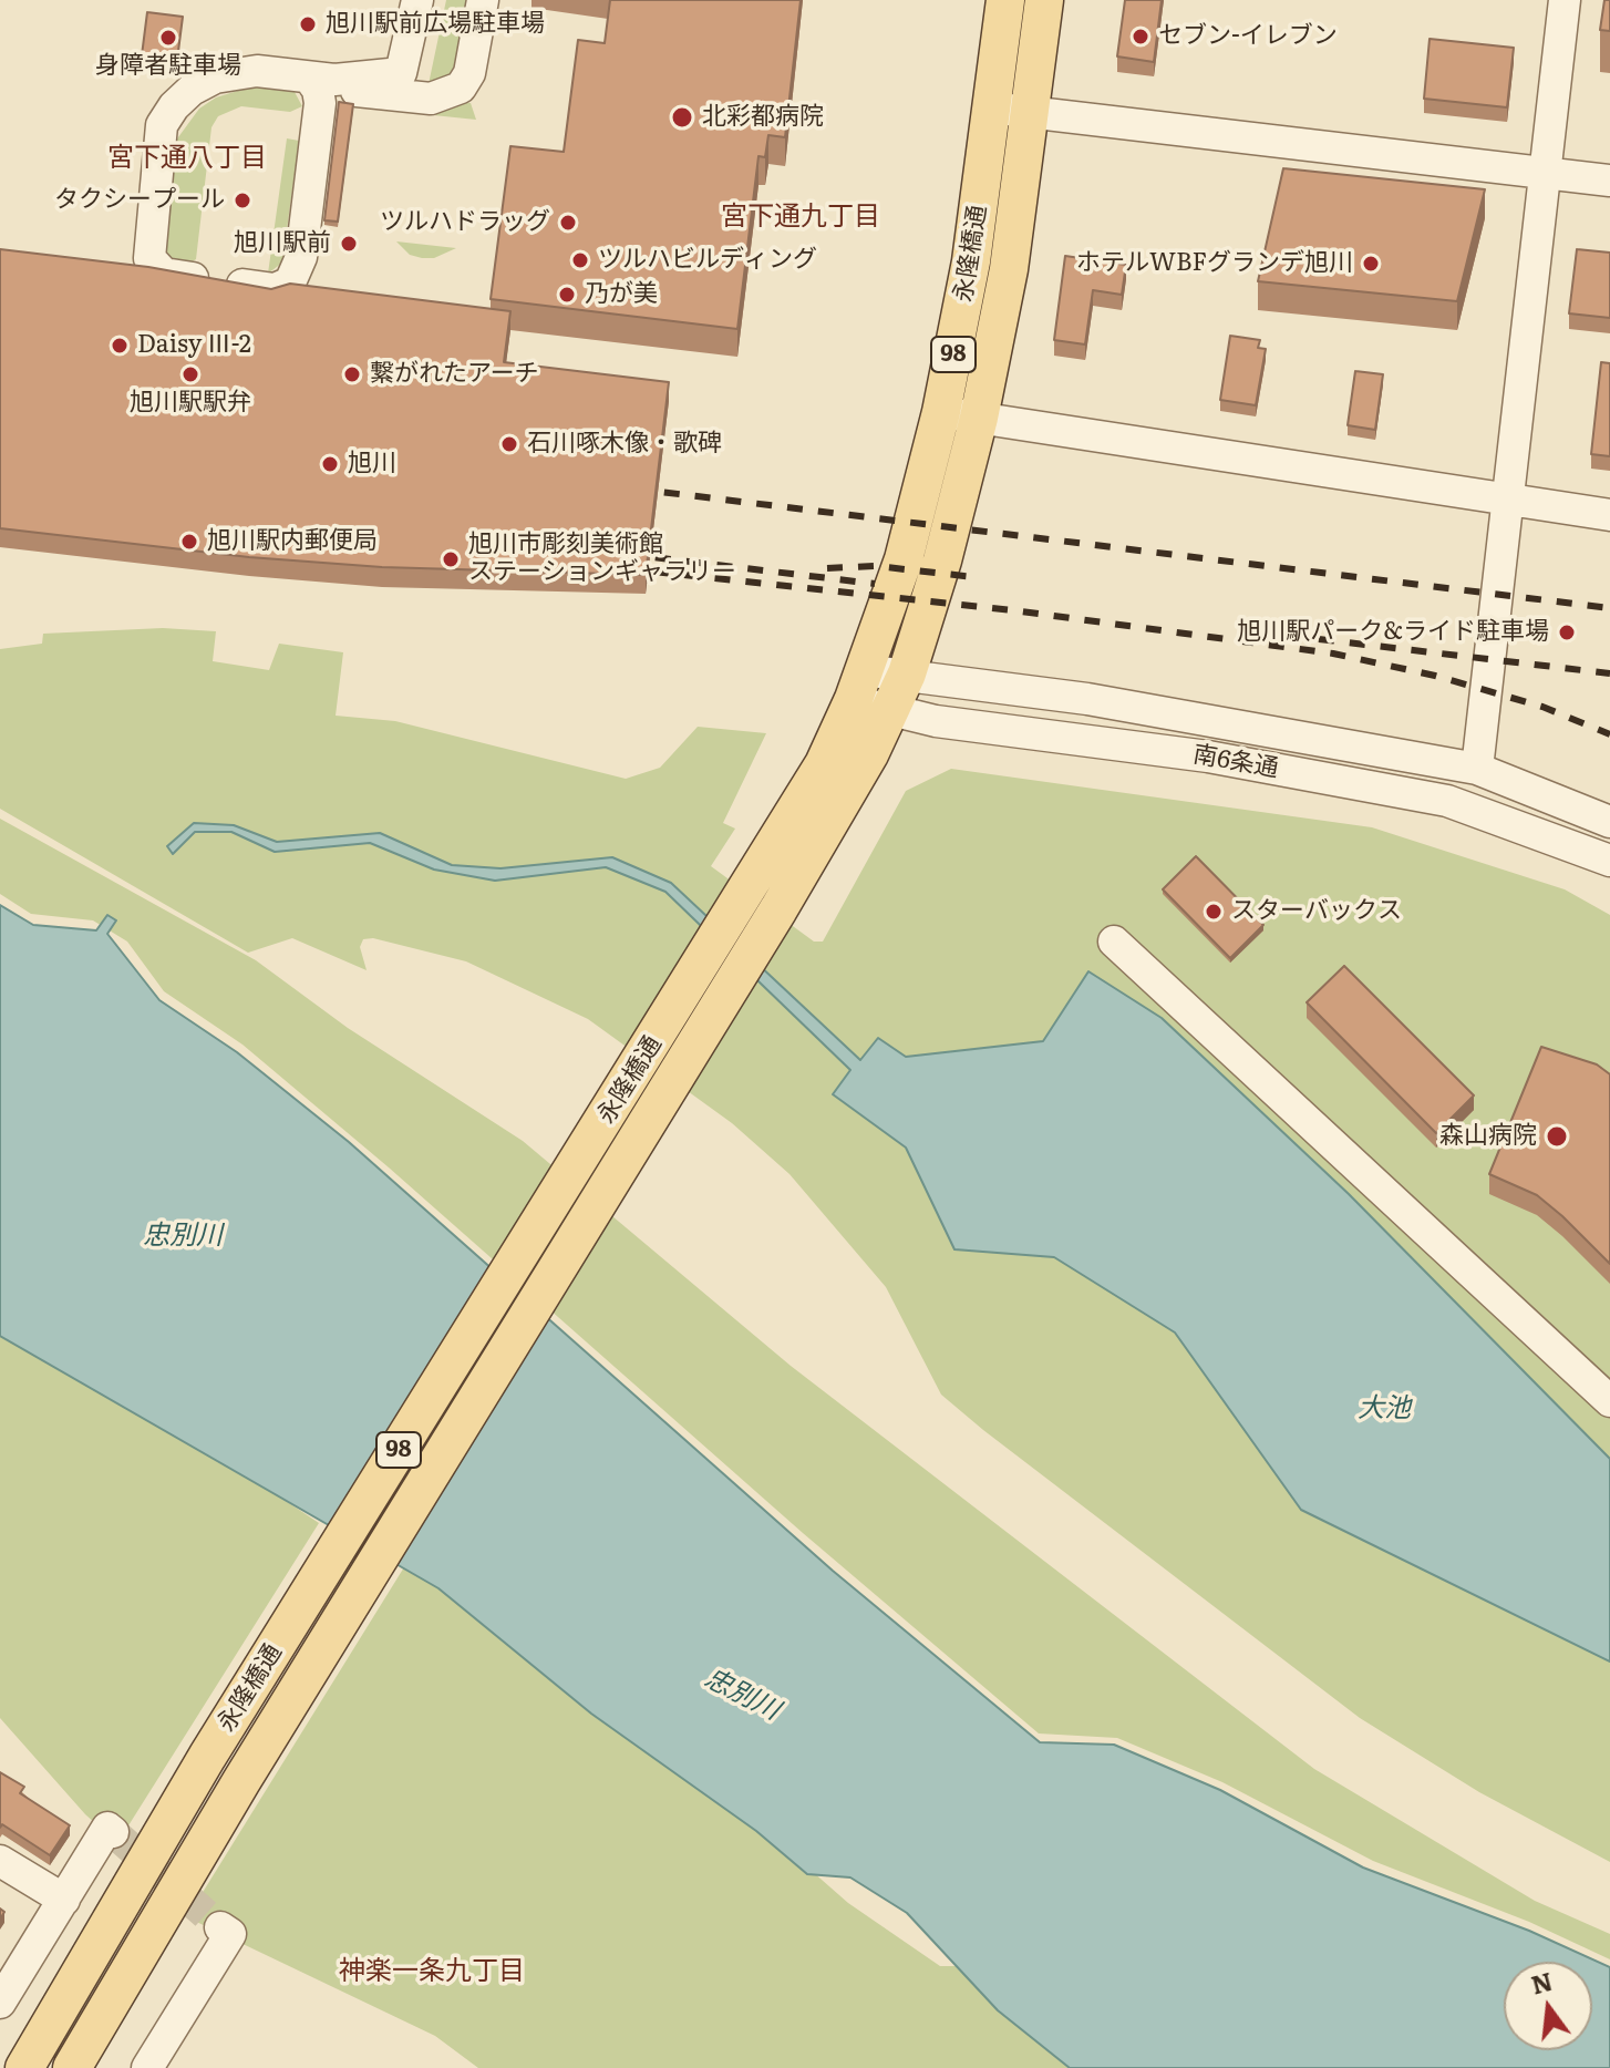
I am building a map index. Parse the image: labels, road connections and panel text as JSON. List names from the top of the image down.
{
  "streets": {
    "main road": ["永隆橋通", "98"],
    "street": ["南6条通"]
  },
  "crossings": [
    ["永隆橋通", "南6条通"]
  ],
  "districts": ["宮下通八丁目", "宮下通九丁目", "神楽一条九丁目"],
  "water": ["忠別川", "大池"],
  "places": [
    "旭川駅前広場駐車場",
    "セブン-イレブン",
    "身障者駐車場",
    "北彩都病院",
    "タクシープール",
    "ツルハドラッグ",
    "旭川駅前",
    "ツルハビルディング",
    "ホテルWBFグランデ旭川",
    "乃が美",
    "Daisy Ⅲ-2",
    "旭川駅駅弁",
    "繋がれたアーチ",
    "石川啄木像・歌碑",
    "旭川",
    "旭川駅内郵便局",
    "旭川市彫刻美術館 ステーションギャラリー",
    "旭川駅パーク&ライド駐車場",
    "スターバックス",
    "森山病院"
  ],
  "north": "top"
}
